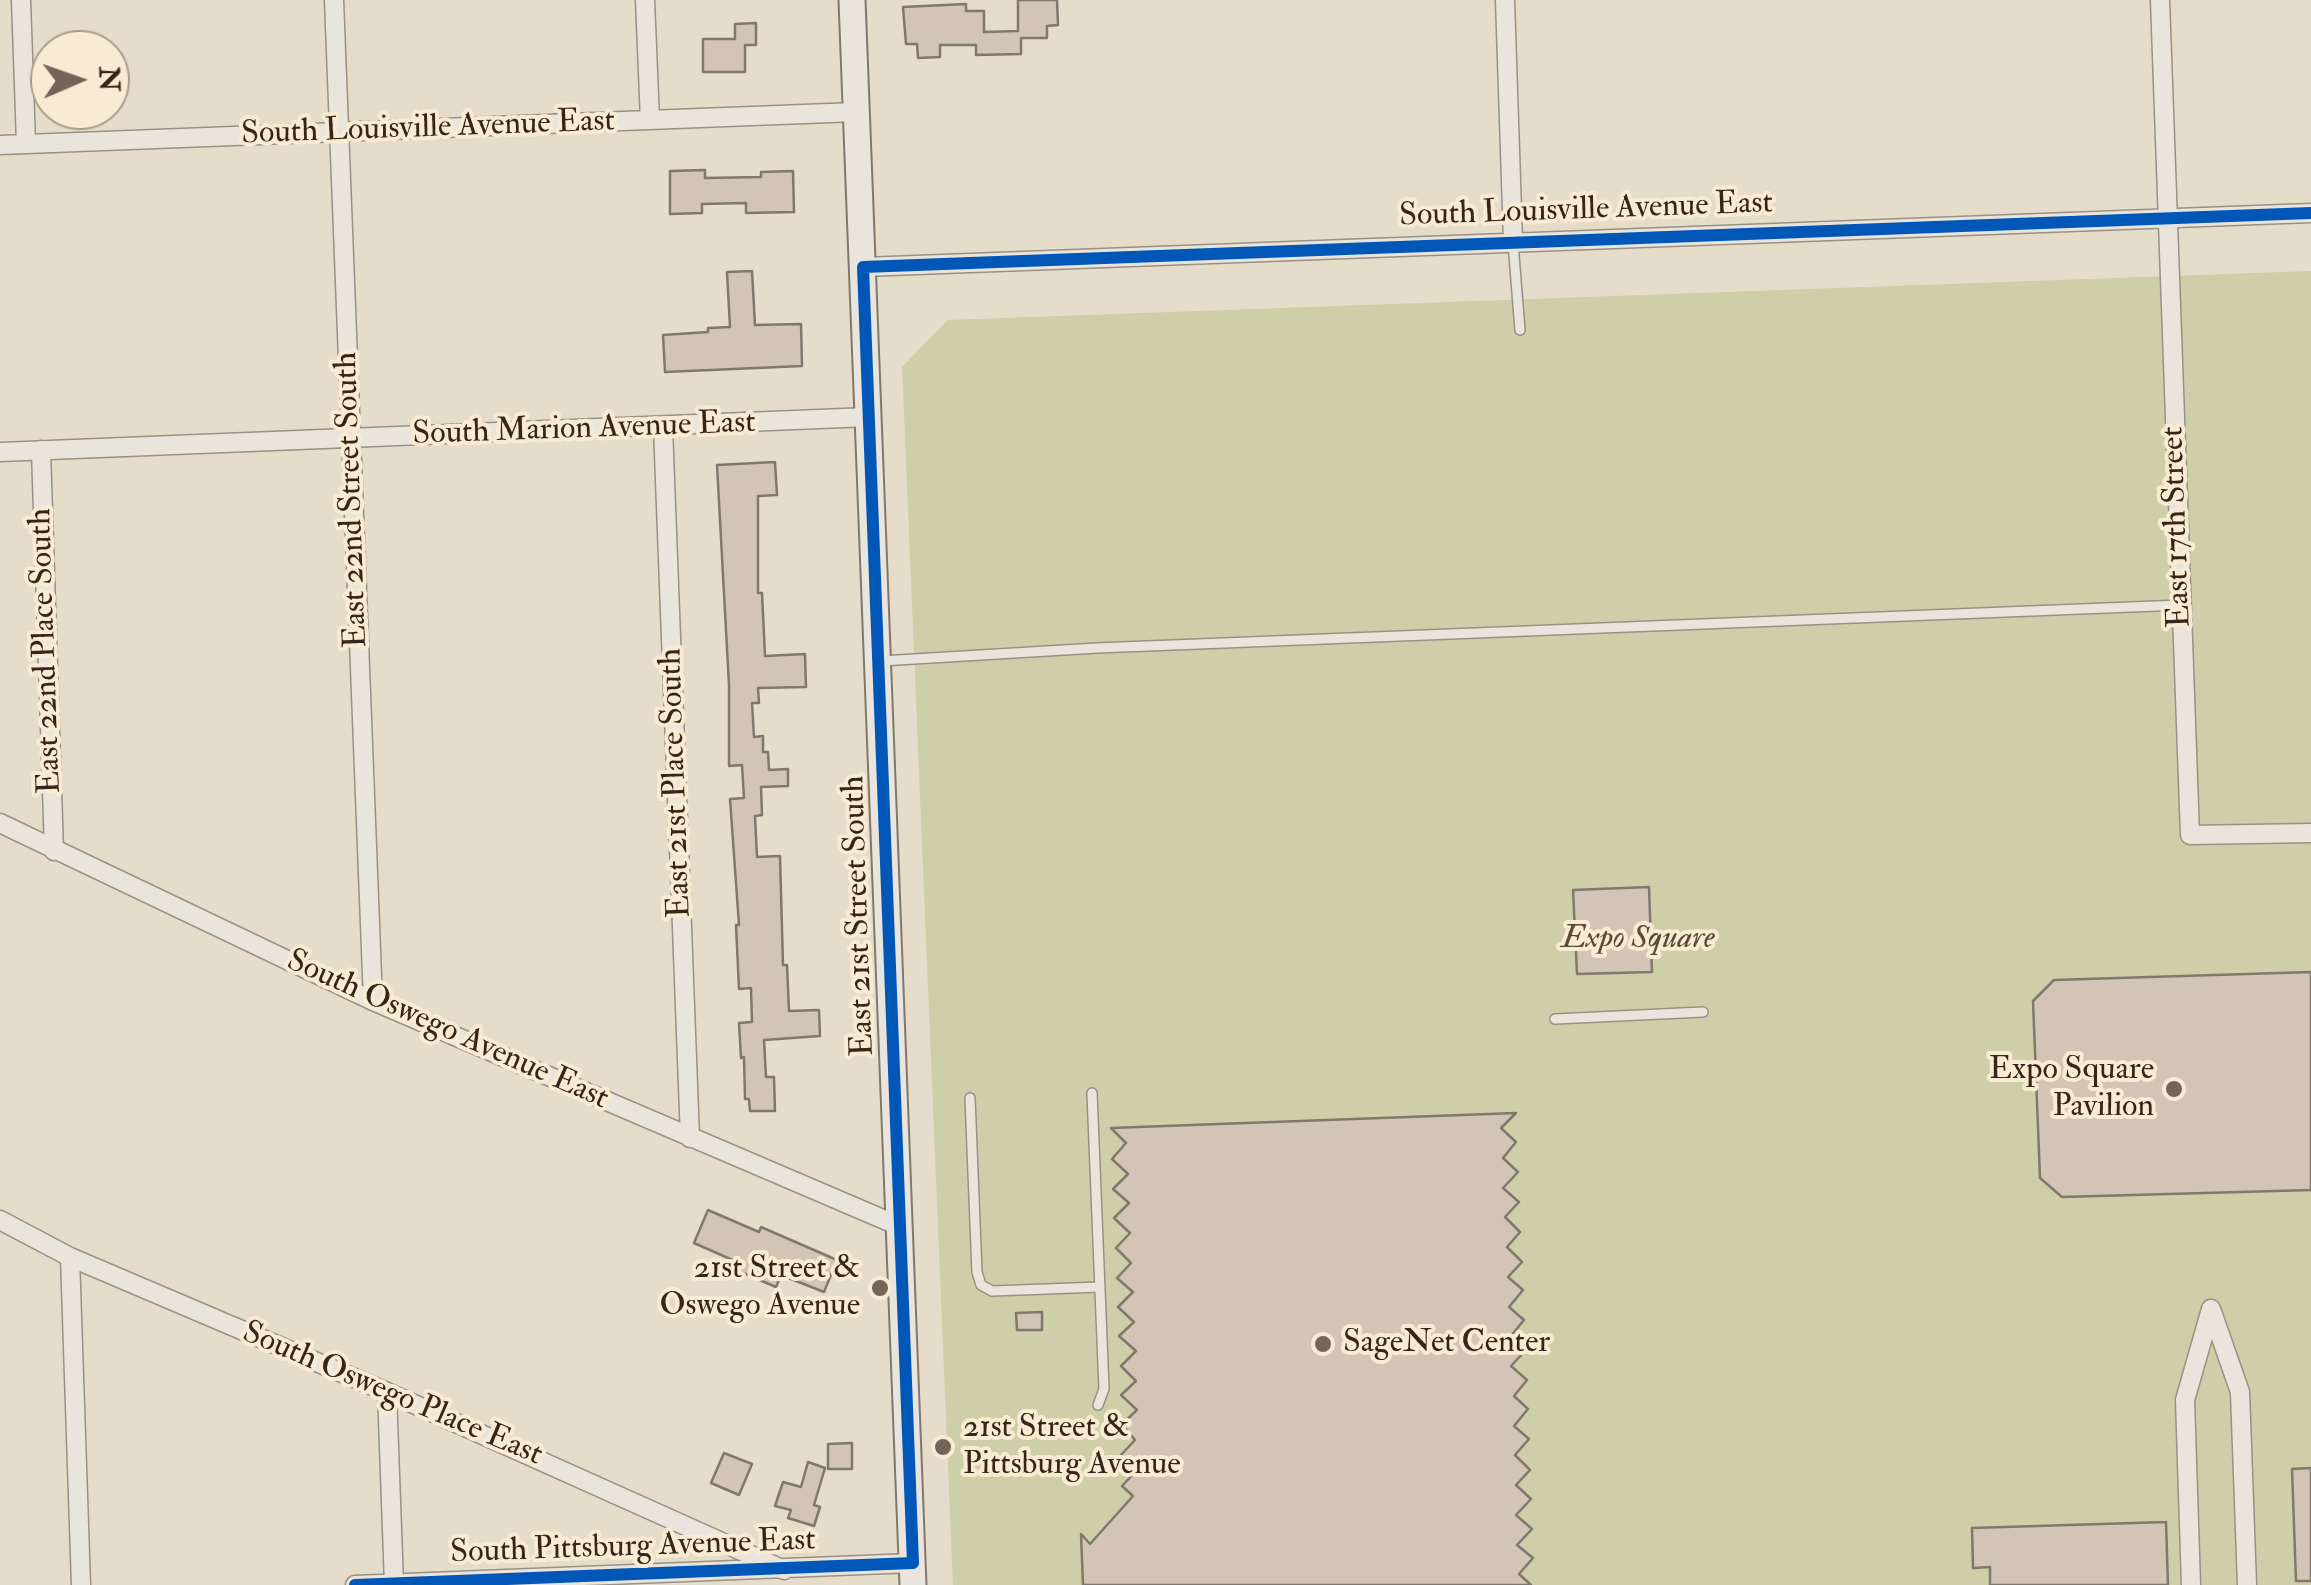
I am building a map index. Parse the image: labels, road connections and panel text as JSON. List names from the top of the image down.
{
  "streets": {
    "main road": ["East 21st Street South"],
    "street": [
      "South Louisville Avenue East",
      "South Marion Avenue East",
      "East 22nd Street South",
      "East 17th Street",
      "East 22nd Place South",
      "East 21st Place South",
      "South Oswego Avenue East",
      "South Oswego Place East",
      "South Pittsburg Avenue East"
    ]
  },
  "crossings": [
    ["South Louisville Avenue East", "East 22nd Street South"],
    ["South Louisville Avenue East", "East 17th Street"],
    ["South Louisville Avenue East", "East 21st Street South"],
    ["South Marion Avenue East", "East 22nd Street South"],
    ["South Marion Avenue East", "East 22nd Place South"],
    ["South Marion Avenue East", "East 21st Place South"],
    ["South Marion Avenue East", "East 21st Street South"],
    ["East 22nd Street South", "South Oswego Avenue East"],
    ["East 22nd Place South", "South Oswego Avenue East"],
    ["East 21st Place South", "South Oswego Avenue East"],
    ["East 21st Street South", "South Oswego Avenue East"],
    ["East 21st Street South", "South Pittsburg Avenue East"],
    ["South Oswego Place East", "South Pittsburg Avenue East"]
  ],
  "parks": ["Expo Square"],
  "places": [
    "Expo Square Pavilion",
    "21st Street & Oswego Avenue",
    "SageNet Center",
    "21st Street & Pittsburg Avenue"
  ],
  "north": "right"
}
